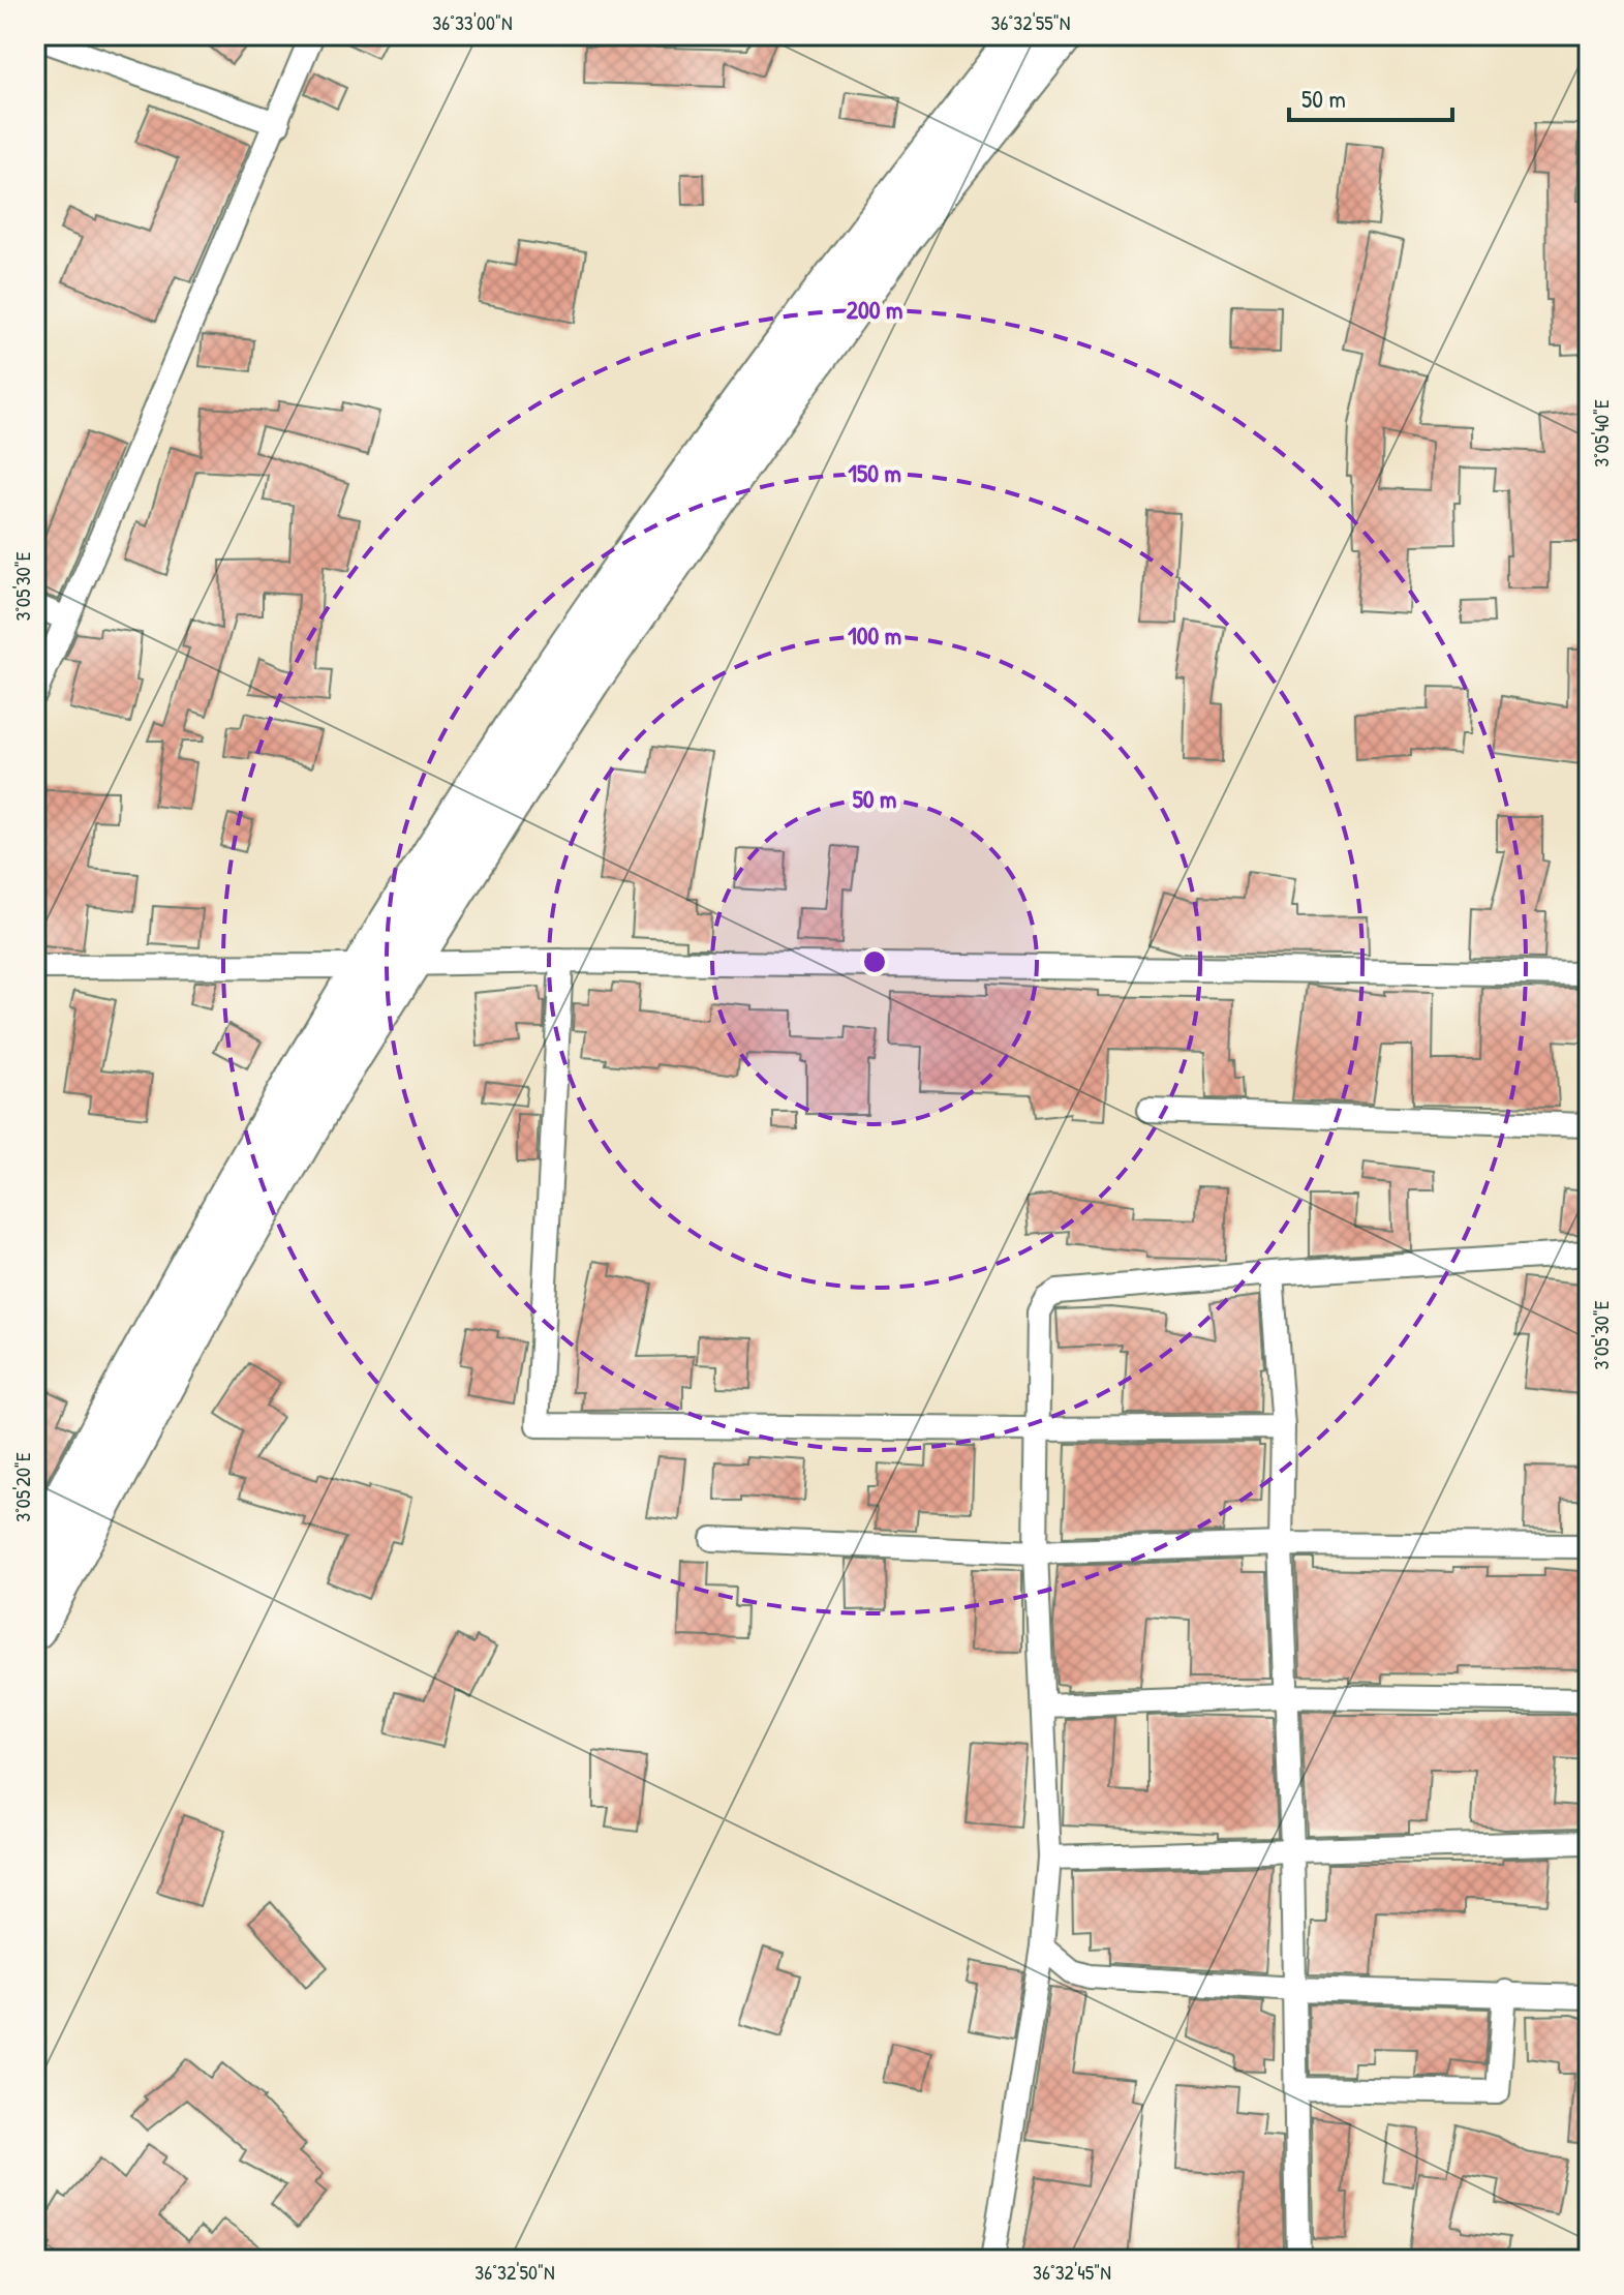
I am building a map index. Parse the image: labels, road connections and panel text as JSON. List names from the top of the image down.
{
  "scale_bar": "50 m",
  "coordinates": [
    "36°33'00\"N",
    "36°32'55\"N",
    "3°05'40\"E",
    "3°05'30\"E",
    "3°05'20\"E",
    "36°32'50\"N",
    "36°32'45\"N"
  ],
  "rings": [
    "200 m",
    "150 m",
    "100 m",
    "50 m"
  ]
}
